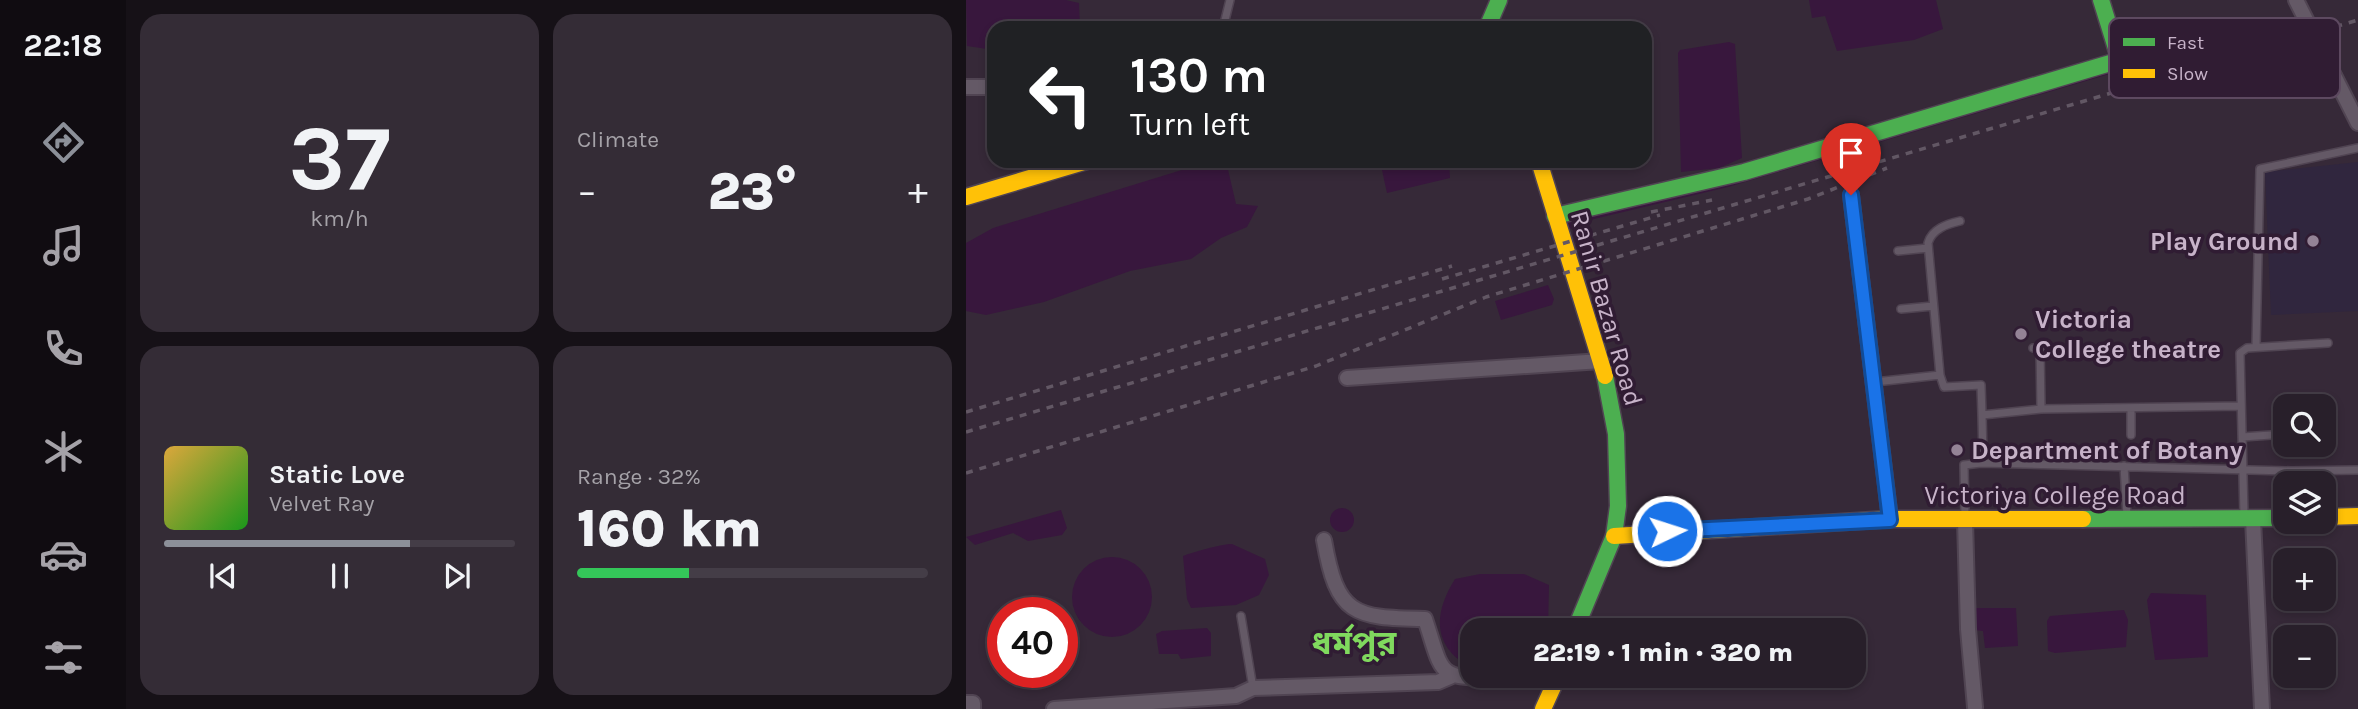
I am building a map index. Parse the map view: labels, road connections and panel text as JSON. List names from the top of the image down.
{
  "streets": {
    "street": ["Ranir Bazar Road", "Victoriya College Road"]
  },
  "crossings": [
    ["Ranir Bazar Road", "Victoriya College Road"]
  ],
  "districts": ["ধর্মপুর"],
  "places": ["Play Ground", "Victoria College theatre", "Department of Botany"],
  "legend": ["Fast", "Slow"],
  "page": {
    "tabs": "22:18",
    "tile": [
      ["37", "km/h"],
      "Climate",
      ["Range · 32%", "160 km"]
    ],
    "turn": ["130 m", "Turn left"],
    "heat": ["−", "23°", "+"],
    "map_buttons": ["+", "−"],
    "song": ["Static Love", "Velvet Ray"],
    "limit": "40",
    "trip": "22:19 · 1 min · 320 m"
  }
}
